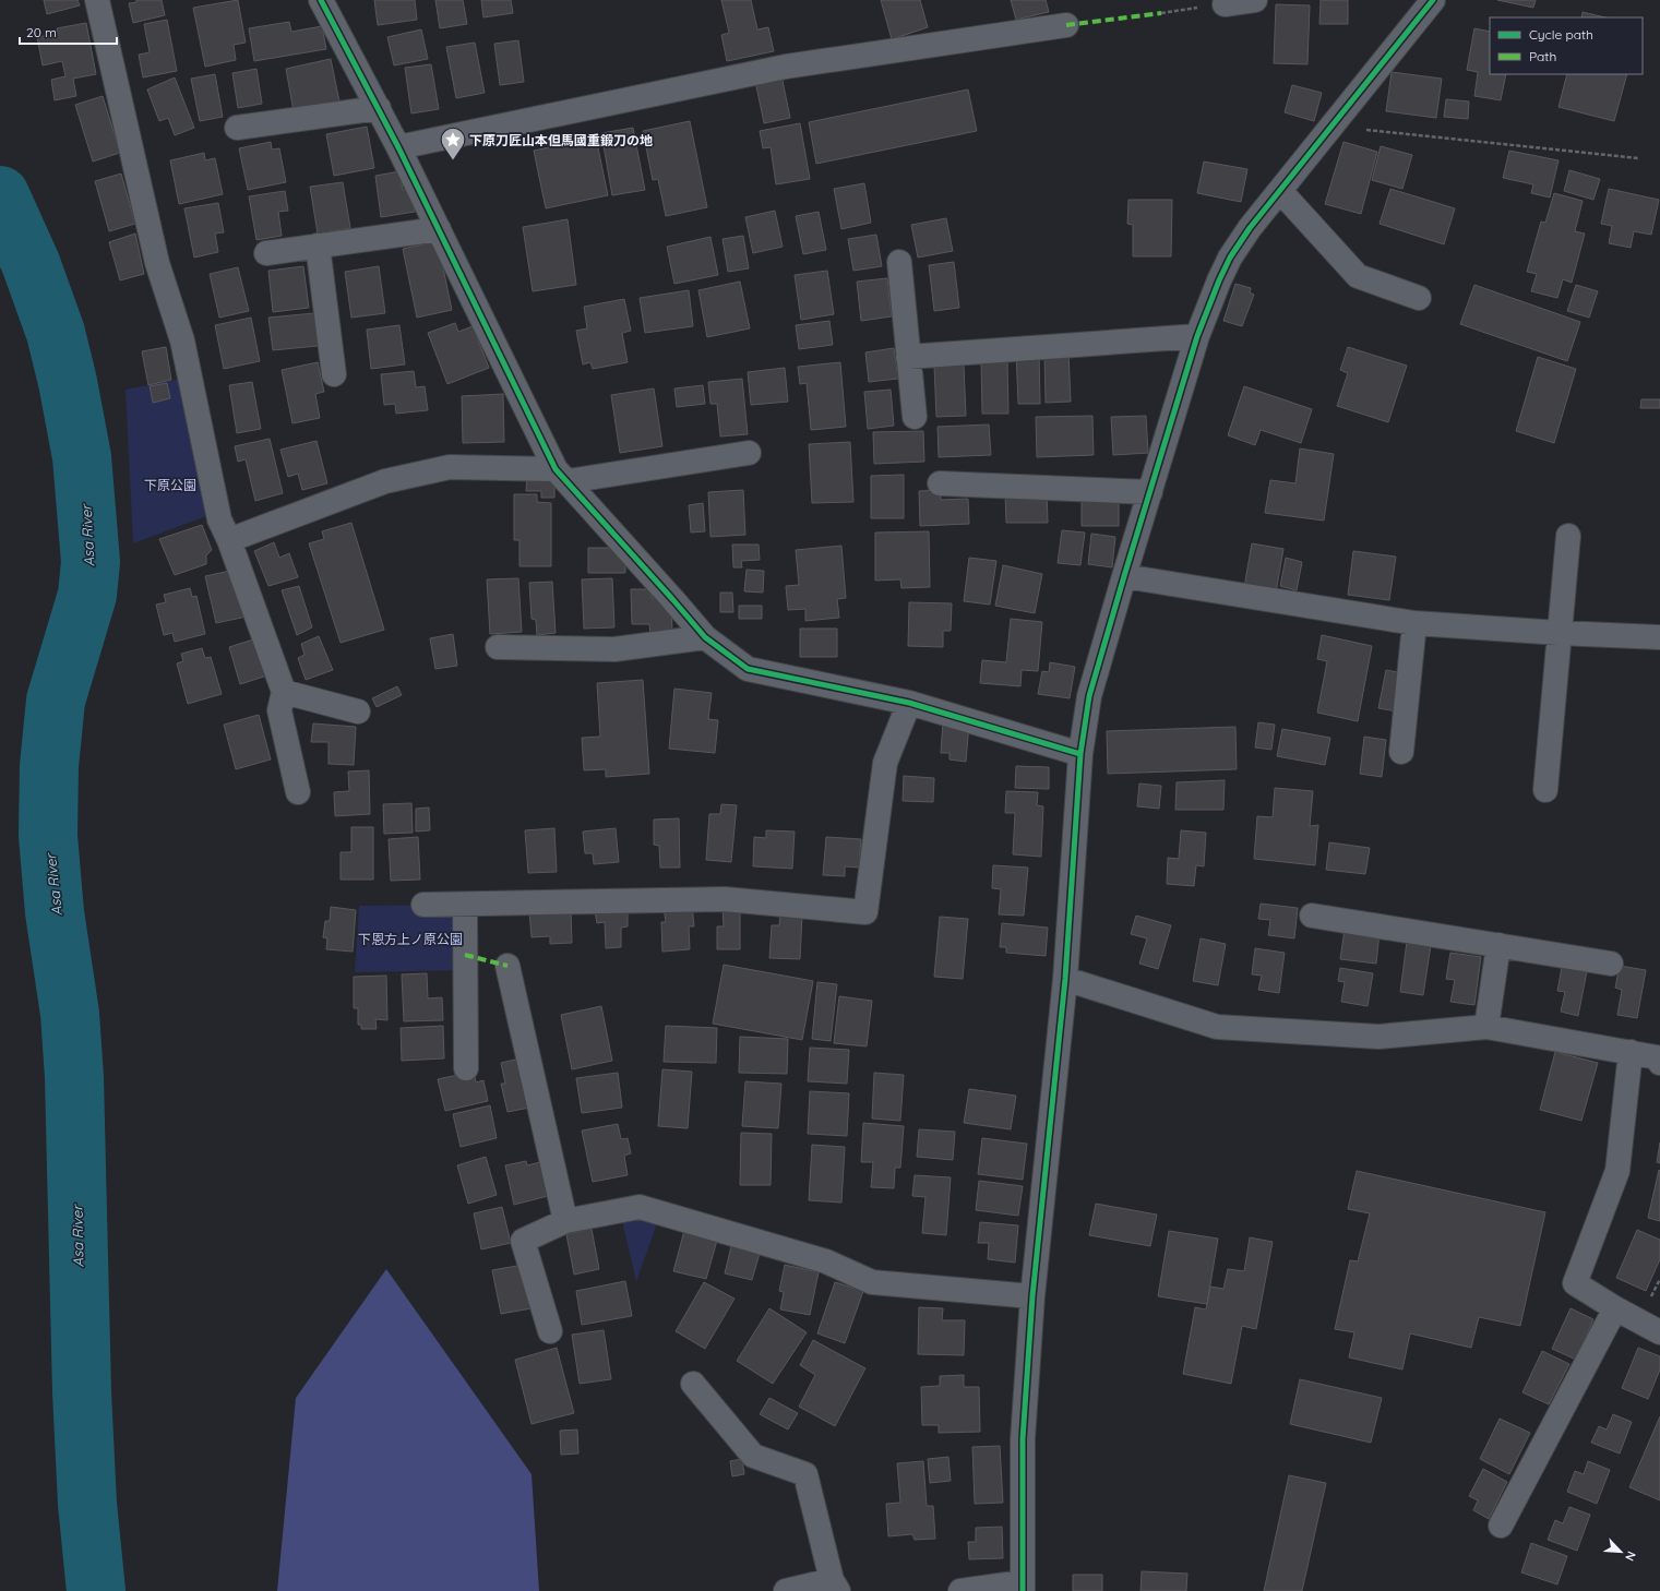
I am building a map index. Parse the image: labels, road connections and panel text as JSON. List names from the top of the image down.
{
  "water": ["Asa River"],
  "parks": ["下原公園", "下恩方上ノ原公園"],
  "places": {
    "place": ["下原刀匠山本但馬國重鍛刀の地"]
  },
  "legend": ["Cycle path", "Path"],
  "scale_bar": "20 m",
  "north": "bottom right"
}
